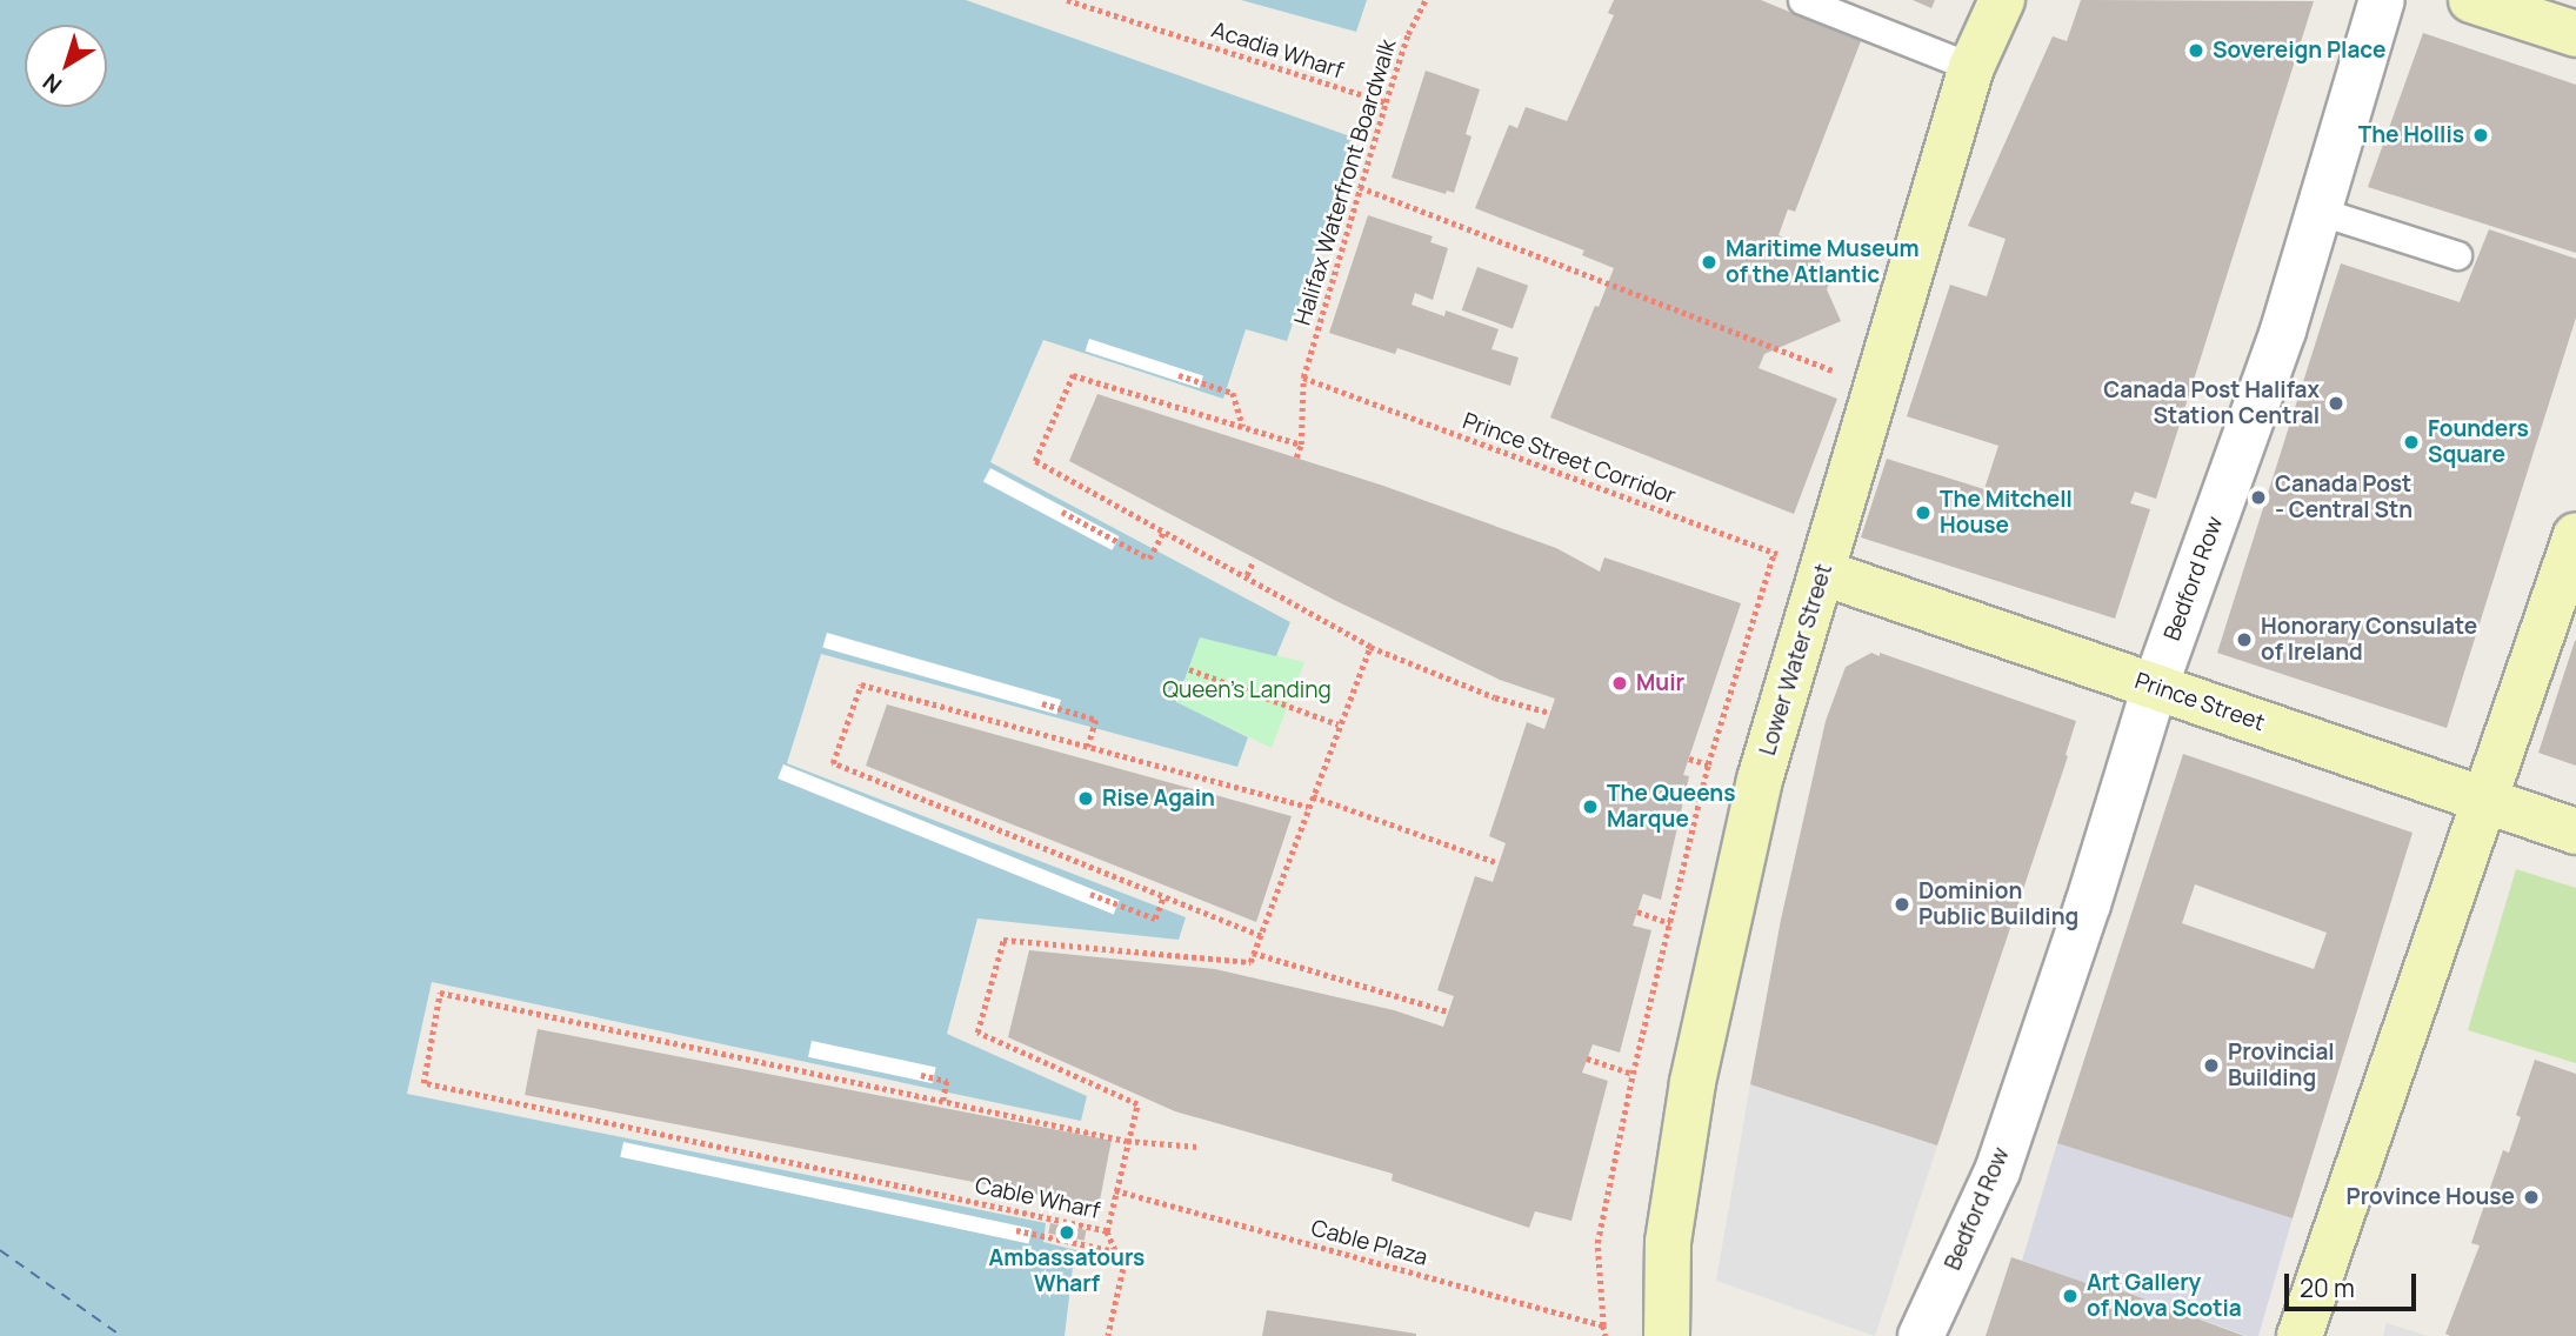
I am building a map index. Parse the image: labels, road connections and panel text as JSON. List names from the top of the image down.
{
  "streets": {
    "street": ["Bedford Row", "Lower Water Street", "Prince Street"],
    "path": [
      "Acadia Wharf",
      "Halifax Waterfront Boardwalk",
      "Prince Street Corridor",
      "Cable Wharf",
      "Cable Plaza"
    ]
  },
  "crossings": [
    ["Acadia Wharf", "Halifax Waterfront Boardwalk"],
    ["Halifax Waterfront Boardwalk", "Prince Street Corridor"],
    ["Prince Street Corridor", "Lower Water Street"],
    ["Prince Street Corridor", "Prince Street"],
    ["Bedford Row", "Prince Street"],
    ["Lower Water Street", "Prince Street"],
    ["Cable Wharf", "Cable Plaza"]
  ],
  "parks": ["Queen's Landing"],
  "places": [
    "Sovereign Place",
    "The Hollis",
    "Maritime Museum of the Atlantic",
    "Canada Post Halifax Station Central",
    "Founders Square",
    "Canada Post - Central Stn",
    "The Mitchell House",
    "Honorary Consulate of Ireland",
    "Muir",
    "Rise Again",
    "The Queens Marque",
    "Dominion Public Building",
    "Provincial Building",
    "Province House",
    "Ambassatours Wharf",
    "Art Gallery of Nova Scotia"
  ],
  "scale_bar": "20 m",
  "north": "bottom left"
}
